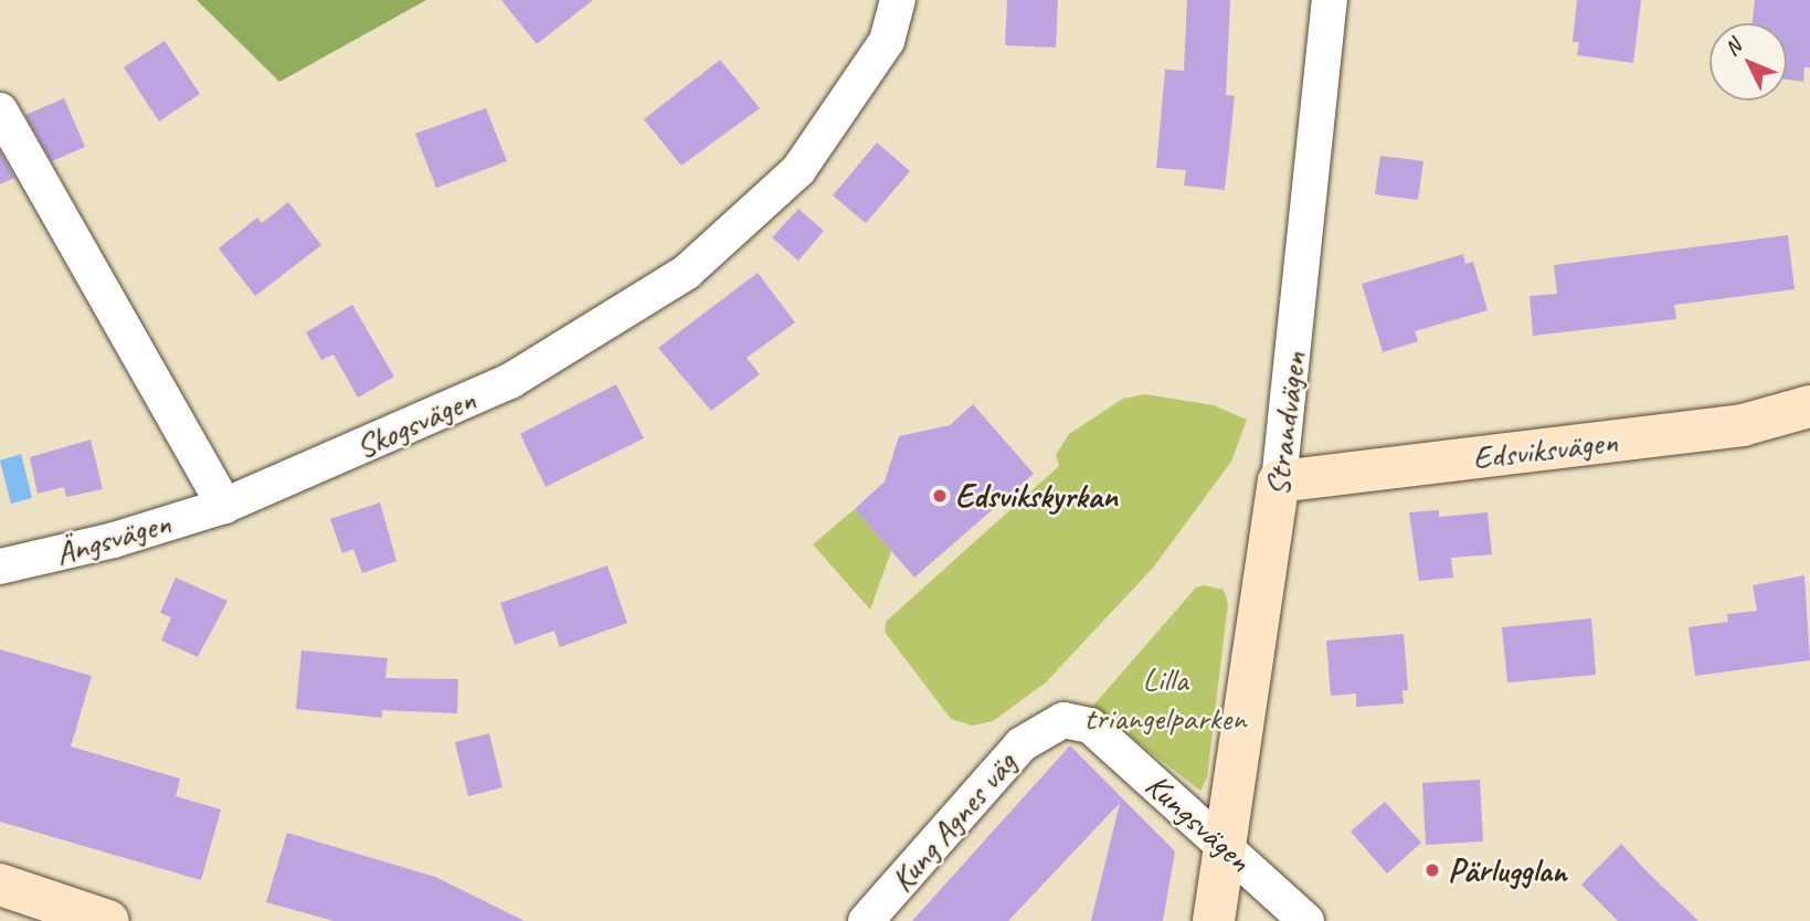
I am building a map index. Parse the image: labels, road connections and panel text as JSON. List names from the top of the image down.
{
  "streets": {
    "street": [
      "Skogsvägen",
      "Strandvägen",
      "Edsviksvägen",
      "Ängsvägen",
      "Kung Agnes väg",
      "Kungsvägen"
    ]
  },
  "crossings": [
    ["Skogsvägen", "Ängsvägen"],
    ["Strandvägen", "Edsviksvägen"],
    ["Strandvägen", "Kungsvägen"],
    ["Kung Agnes väg", "Kungsvägen"]
  ],
  "parks": ["Lilla triangelparken"],
  "places": ["Edsvikskyrkan", "Pärlugglan"],
  "north": "top left"
}
